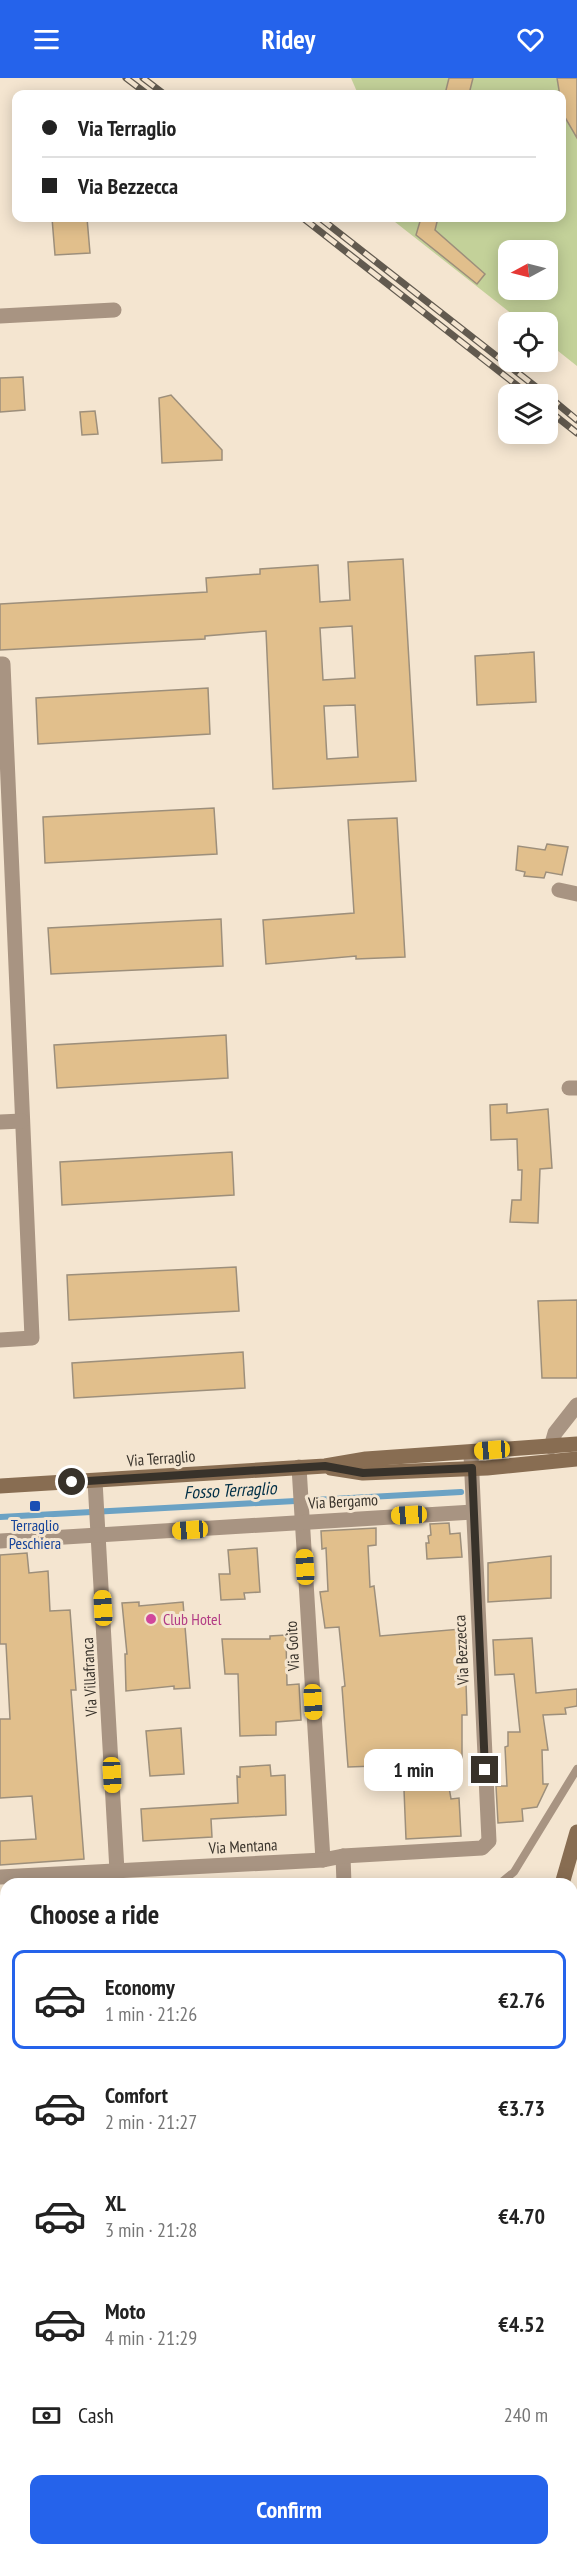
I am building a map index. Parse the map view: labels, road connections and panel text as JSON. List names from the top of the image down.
{
  "streets": {
    "main road": ["Via Terraglio"],
    "street": [
      "Via Bergamo",
      "Via Goito",
      "Via Bezzecca",
      "Via Villafranca",
      "Via Mentana"
    ]
  },
  "crossings": [
    ["Via Terraglio", "Via Goito"],
    ["Via Terraglio", "Via Bezzecca"],
    ["Via Terraglio", "Via Villafranca"],
    ["Via Bergamo", "Via Goito"],
    ["Via Bergamo", "Via Bezzecca"],
    ["Via Bergamo", "Via Villafranca"],
    ["Via Goito", "Via Mentana"],
    ["Via Bezzecca", "Via Mentana"],
    ["Via Villafranca", "Via Mentana"]
  ],
  "water": ["Fosso Terraglio"],
  "places": {
    "transit": ["Terraglio Peschiera"],
    "other": ["Club Hotel"]
  },
  "north": "left",
  "page": {
    "header": "Ridey",
    "banner": ["Via Terraglio", "Via Bezzecca"],
    "bubble": "1 min",
    "heading": "Choose a ride",
    "list": [
      {
        "name": "Economy",
        "note": "1 min · 21:26",
        "value": "€2.76"
      },
      {
        "name": "Comfort",
        "note": "2 min · 21:27",
        "value": "€3.73"
      },
      {
        "name": "XL",
        "note": "3 min · 21:28",
        "value": "€4.70"
      },
      {
        "name": "Moto",
        "note": "4 min · 21:29",
        "value": "€4.52"
      }
    ],
    "pay": ["Cash", "240 m"],
    "buttons": "Confirm"
  }
}
